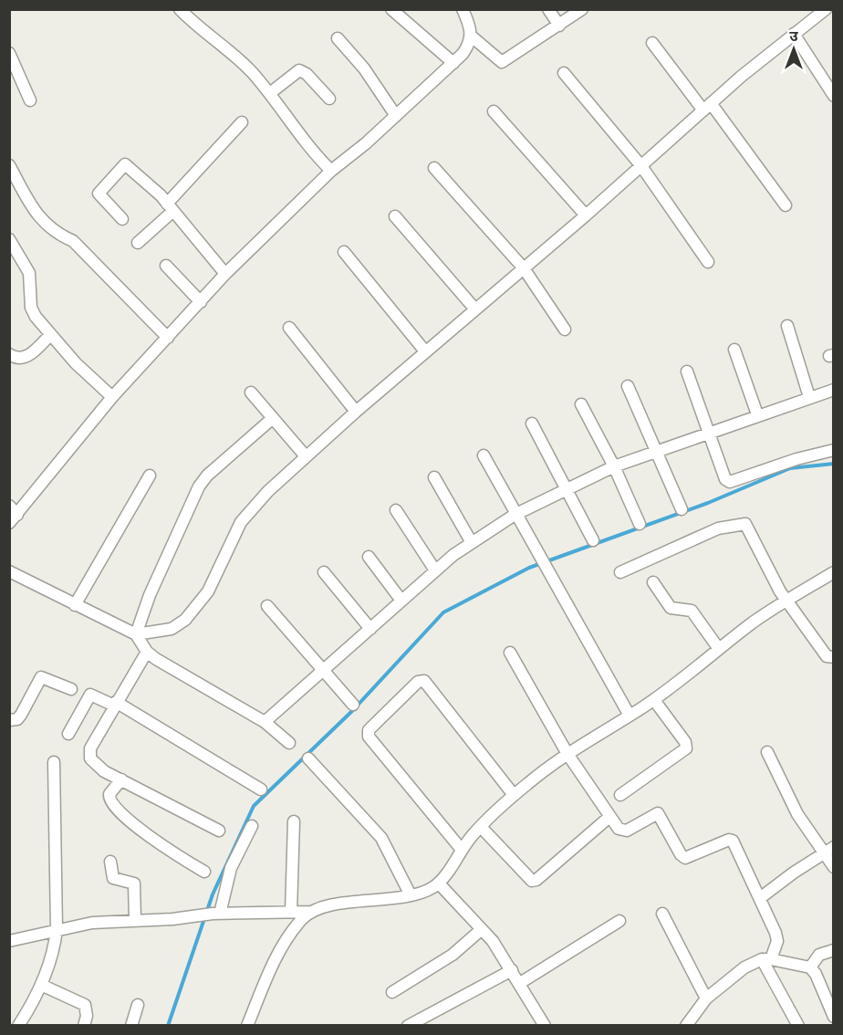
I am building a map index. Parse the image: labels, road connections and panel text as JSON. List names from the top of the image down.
{
  "north": "top"
}
